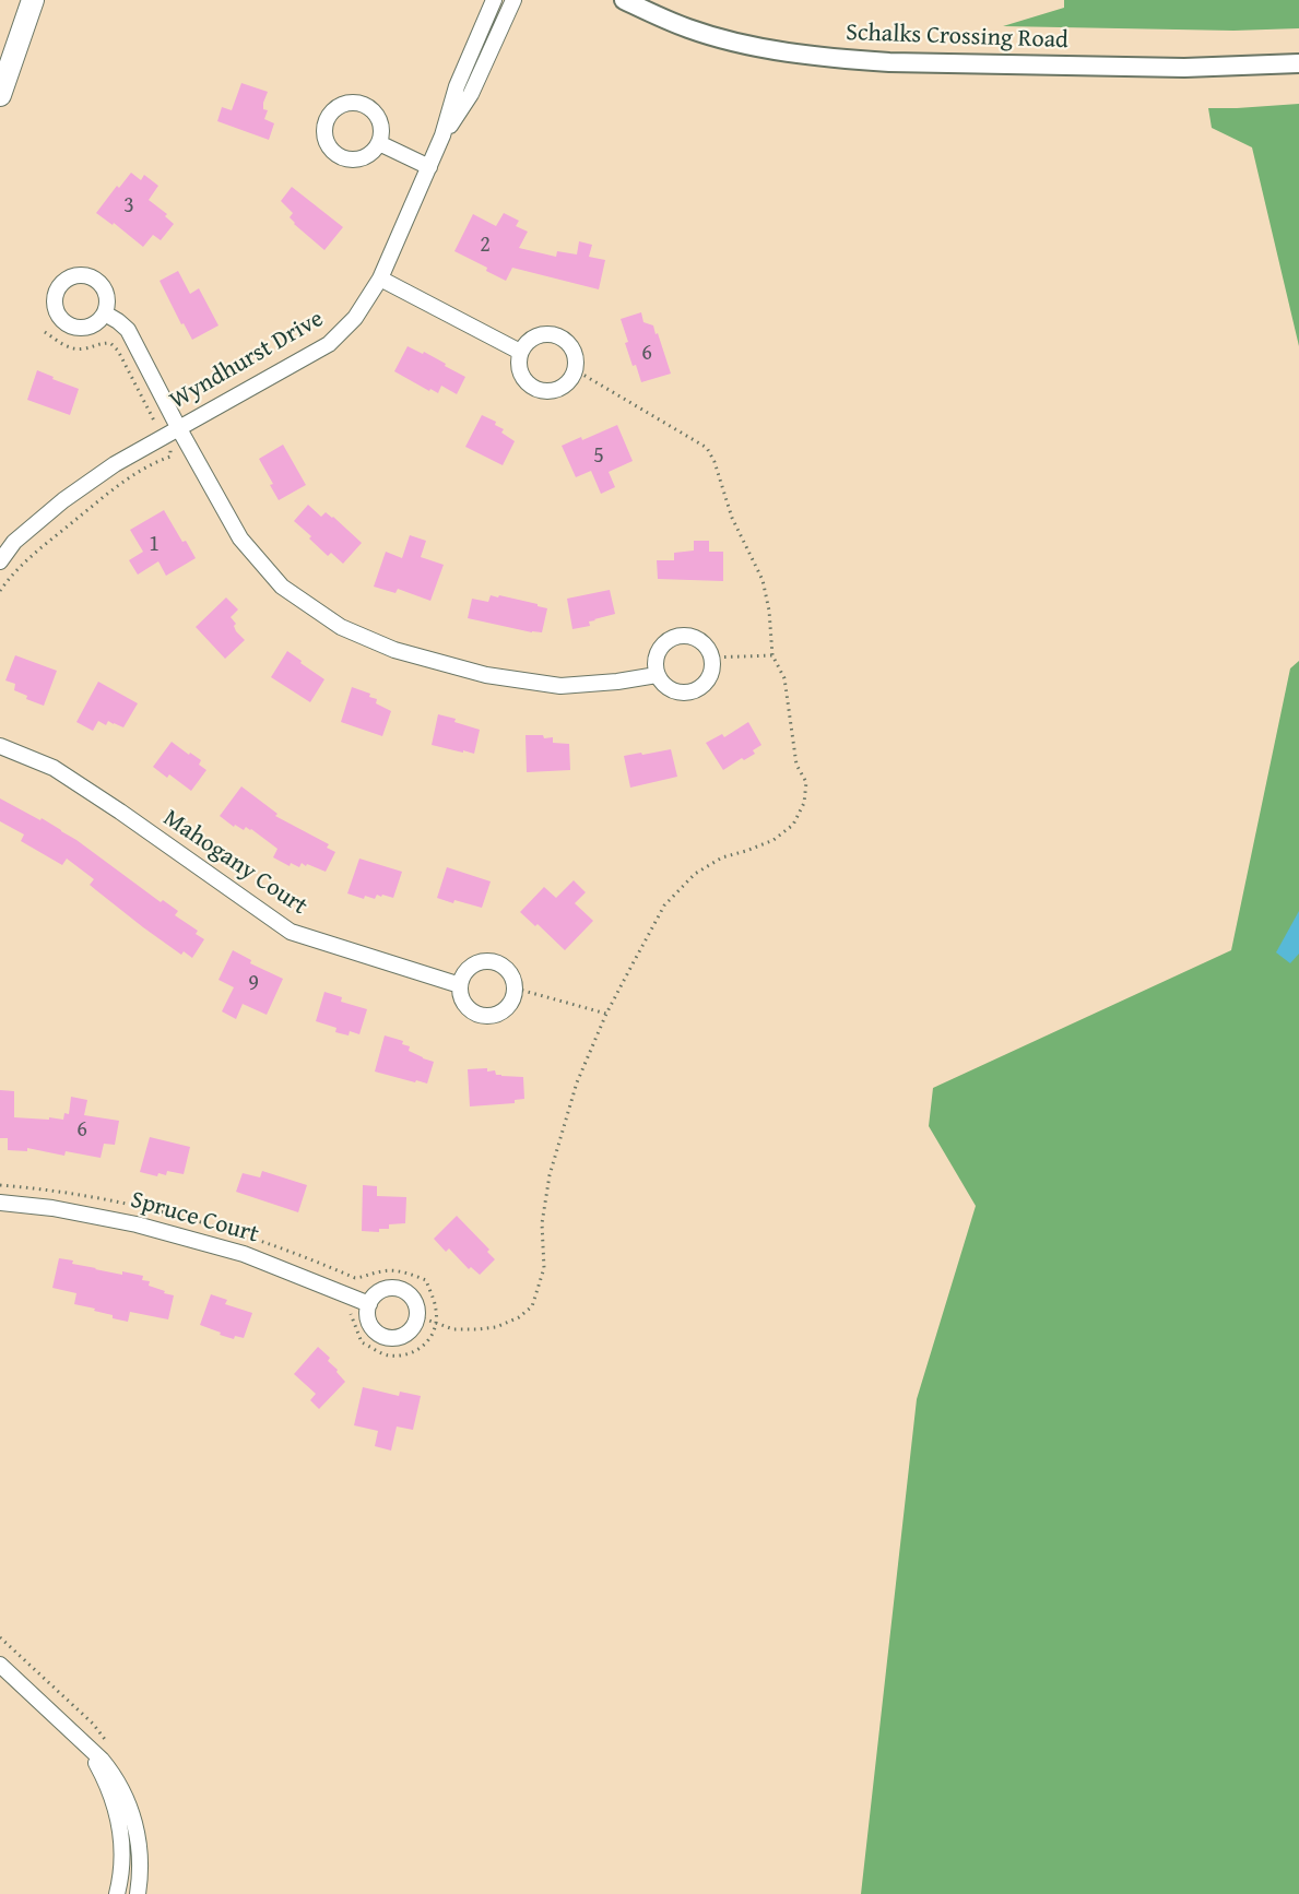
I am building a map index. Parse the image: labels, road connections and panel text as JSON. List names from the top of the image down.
{
  "streets": {
    "street": [
      "Schalks Crossing Road",
      "Wyndhurst Drive",
      "Mahogany Court",
      "Spruce Court"
    ]
  },
  "house_numbers": [
    "3",
    "2",
    "6",
    "5",
    "1",
    "9",
    "6"
  ]
}
